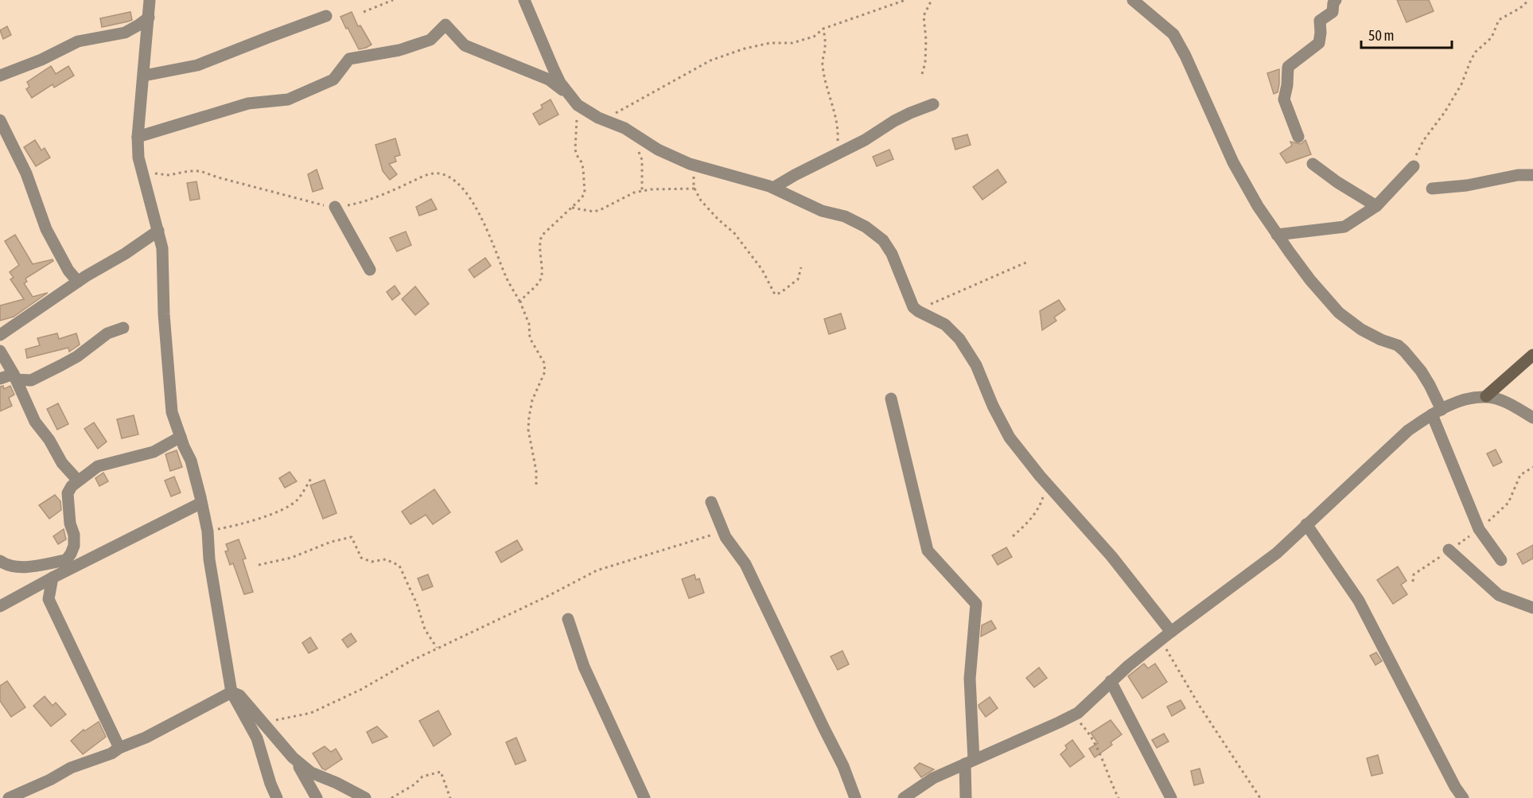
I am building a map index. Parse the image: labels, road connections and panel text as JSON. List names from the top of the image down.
{
  "scale_bar": "50 m"
}
